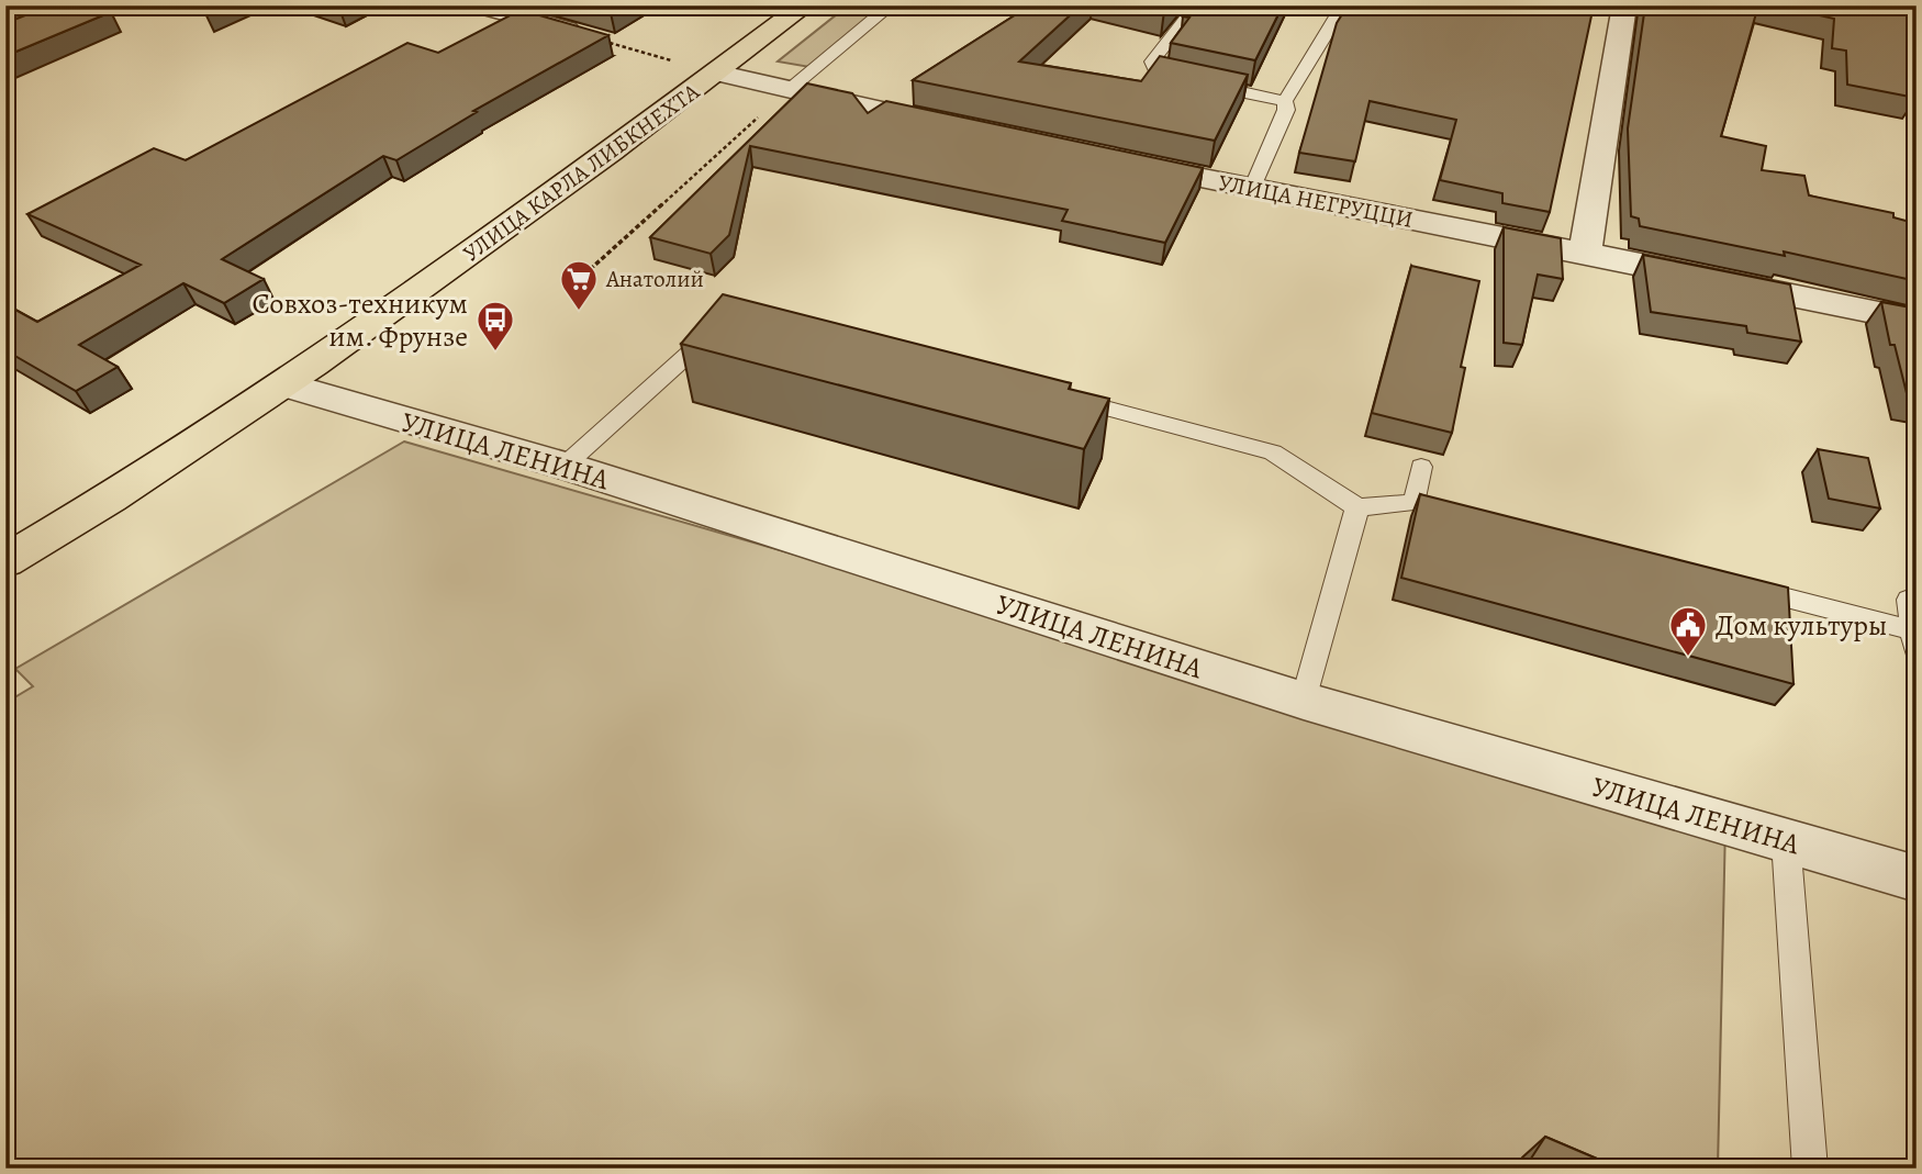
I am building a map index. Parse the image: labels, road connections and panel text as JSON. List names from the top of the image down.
{
  "streets": {
    "main road": ["УЛИЦА КАРЛА ЛИБКНЕХТА"],
    "street": ["УЛИЦА НЕГРУЦЦИ", "УЛИЦА ЛЕНИНА"]
  },
  "crossings": [
    ["УЛИЦА КАРЛА ЛИБКНЕХТА", "УЛИЦА ЛЕНИНА"]
  ],
  "places": {
    "supermarket": ["Анатолий"],
    "bus stop": ["Совхоз-техникум им. Фрунзе"],
    "public building": ["Дом культуры"]
  }
}
